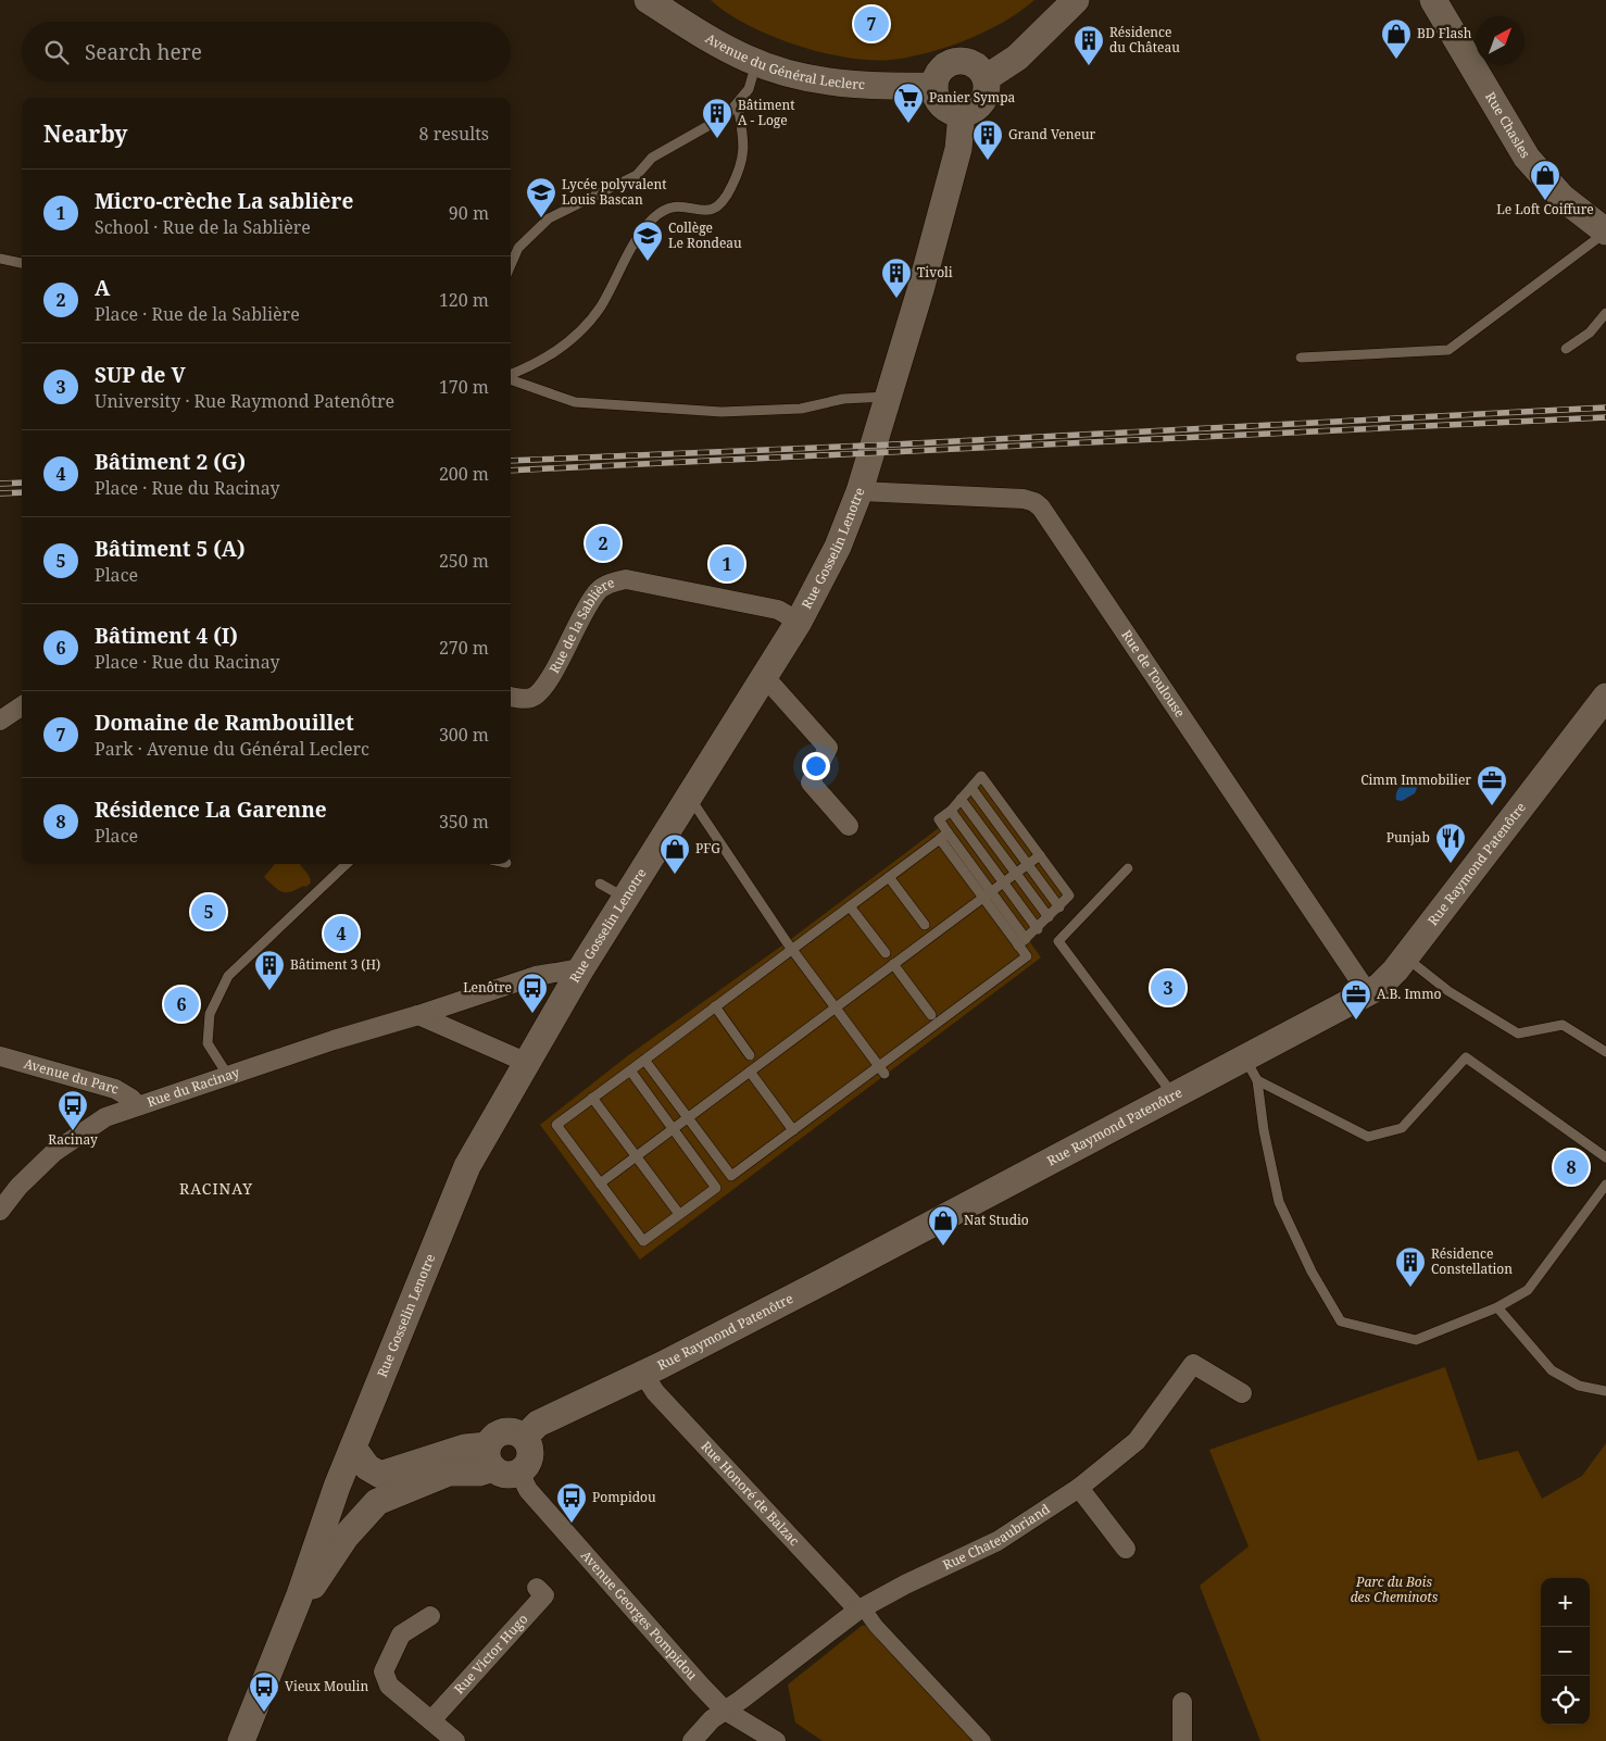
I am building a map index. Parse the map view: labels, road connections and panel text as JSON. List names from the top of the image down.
{
  "streets": {
    "main road": [
      "Avenue du Général Leclerc",
      "Rue Chasles",
      "Rue Gosselin Lenotre",
      "Rue Raymond Patenôtre"
    ],
    "street": [
      "Rue de la Sablière",
      "Rue de Toulouse",
      "Avenue du Parc",
      "Rue du Racinay",
      "Rue Honoré de Balzac",
      "Rue Chateaubriand",
      "Avenue Georges Pompidou",
      "Rue Victor Hugo"
    ]
  },
  "crossings": [
    ["Avenue du Général Leclerc", "Rue Gosselin Lenotre"],
    ["Rue Gosselin Lenotre", "Rue de la Sablière"],
    ["Rue Gosselin Lenotre", "Rue de Toulouse"],
    ["Rue Gosselin Lenotre", "Rue du Racinay"],
    ["Rue de Toulouse", "Rue Raymond Patenôtre"],
    ["Rue Raymond Patenôtre", "Rue Honoré de Balzac"],
    ["Rue Raymond Patenôtre", "Avenue Georges Pompidou"],
    ["Avenue du Parc", "Rue du Racinay"],
    ["Rue Honoré de Balzac", "Rue Chateaubriand"],
    ["Rue Chateaubriand", "Avenue Georges Pompidou"]
  ],
  "districts": ["RACINAY"],
  "parks": ["Parc du Bois des Cheminots"],
  "places": {
    "shop": [
      "BD Flash",
      "Le Loft Coiffure",
      "PFG",
      "Nat Studio"
    ],
    "building": [
      "Résidence du Château",
      "Bâtiment A - Loge",
      "Grand Veneur",
      "Tivoli",
      "Bâtiment 3 (H)",
      "Résidence Constellation"
    ],
    "supermarket": ["Panier Sympa"],
    "school or university": ["Lycée polyvalent Louis Bascan", "Collège Le Rondeau"],
    "office": ["Cimm Immobilier", "A.B. Immo"],
    "restaurant": ["Punjab"],
    "bus stop": [
      "Lenôtre",
      "Racinay",
      "Pompidou",
      "Vieux Moulin"
    ]
  },
  "north": "top right",
  "page": {
    "pins": [
      "7",
      "2",
      "1",
      "5",
      "4",
      "3",
      "6",
      "8"
    ],
    "search": "Search here",
    "heading": ["Nearby", "8 results"],
    "list": [
      {
        "mark": "1",
        "name": "Micro-crèche La sablière",
        "note": "School · Rue de la Sablière",
        "value": "90 m"
      },
      {
        "mark": "2",
        "name": "A",
        "note": "Place · Rue de la Sablière",
        "value": "120 m"
      },
      {
        "mark": "3",
        "name": "SUP de V",
        "note": "University · Rue Raymond Patenôtre",
        "value": "170 m"
      },
      {
        "mark": "4",
        "name": "Bâtiment 2 (G)",
        "note": "Place · Rue du Racinay",
        "value": "200 m"
      },
      {
        "mark": "5",
        "name": "Bâtiment 5 (A)",
        "note": "Place",
        "value": "250 m"
      },
      {
        "mark": "6",
        "name": "Bâtiment 4 (I)",
        "note": "Place · Rue du Racinay",
        "value": "270 m"
      },
      {
        "mark": "7",
        "name": "Domaine de Rambouillet",
        "note": "Park · Avenue du Général Leclerc",
        "value": "300 m"
      },
      {
        "mark": "8",
        "name": "Résidence La Garenne",
        "note": "Place",
        "value": "350 m"
      }
    ],
    "map_buttons": ["+", "−"]
  }
}
